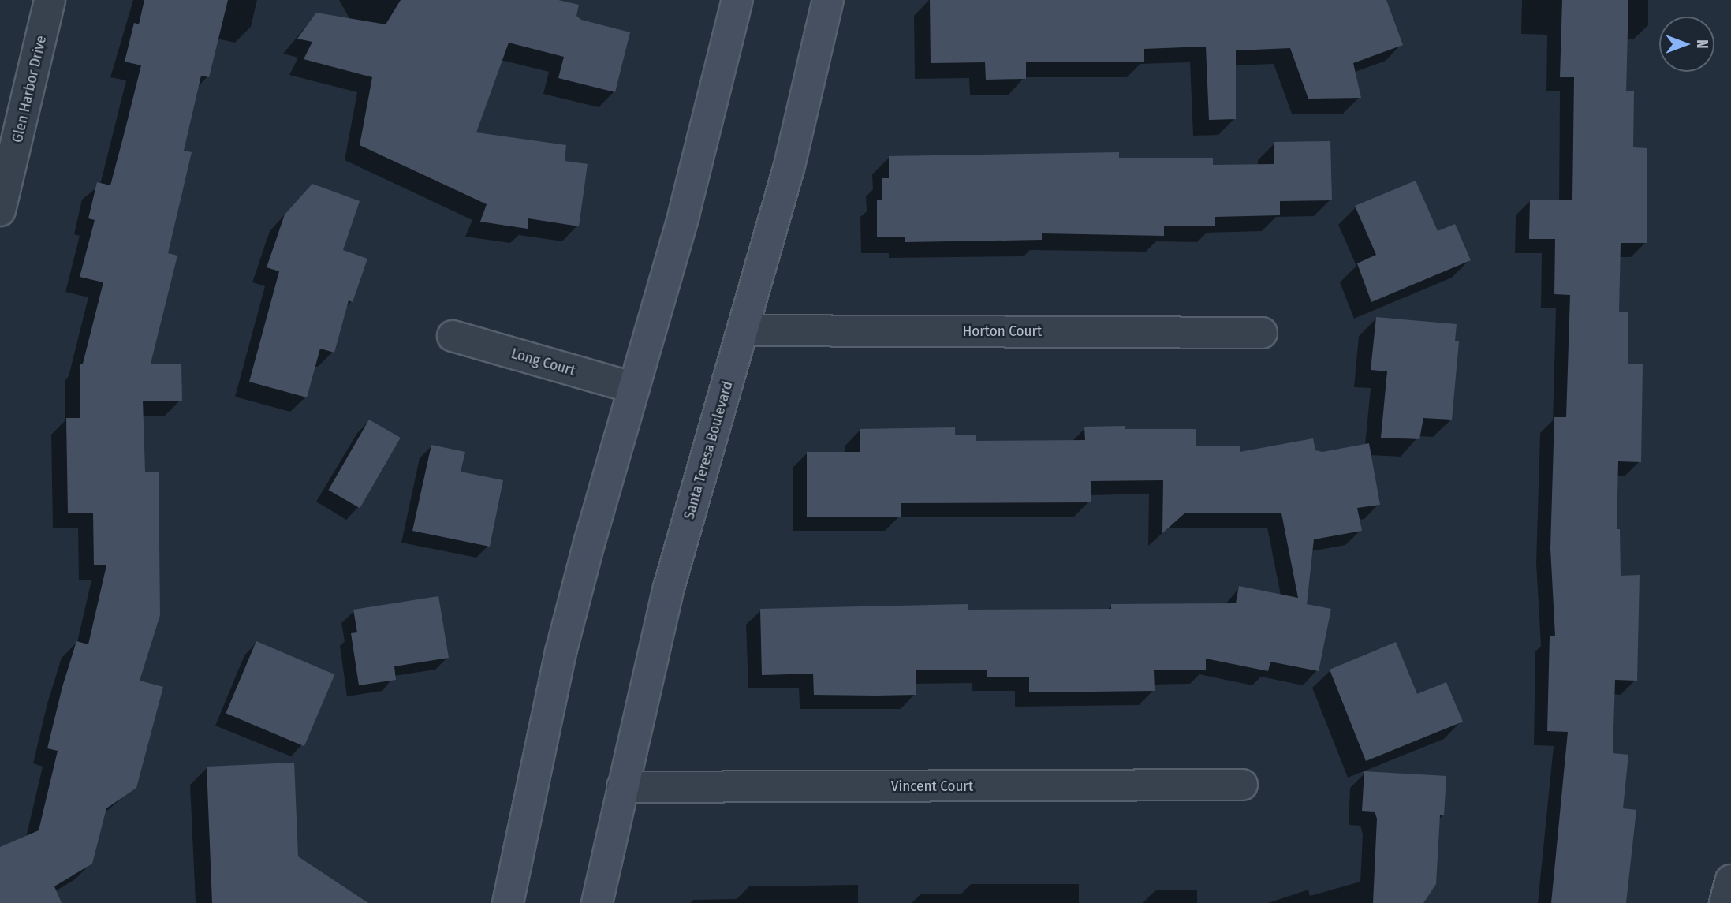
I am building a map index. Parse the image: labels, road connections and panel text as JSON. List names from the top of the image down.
{
  "streets": {
    "main road": ["Santa Teresa Boulevard"],
    "street": [
      "Glen Harbor Drive",
      "Horton Court",
      "Long Court",
      "Vincent Court"
    ]
  },
  "crossings": [
    ["Horton Court", "Santa Teresa Boulevard"],
    ["Santa Teresa Boulevard", "Vincent Court"]
  ],
  "north": "right"
}
